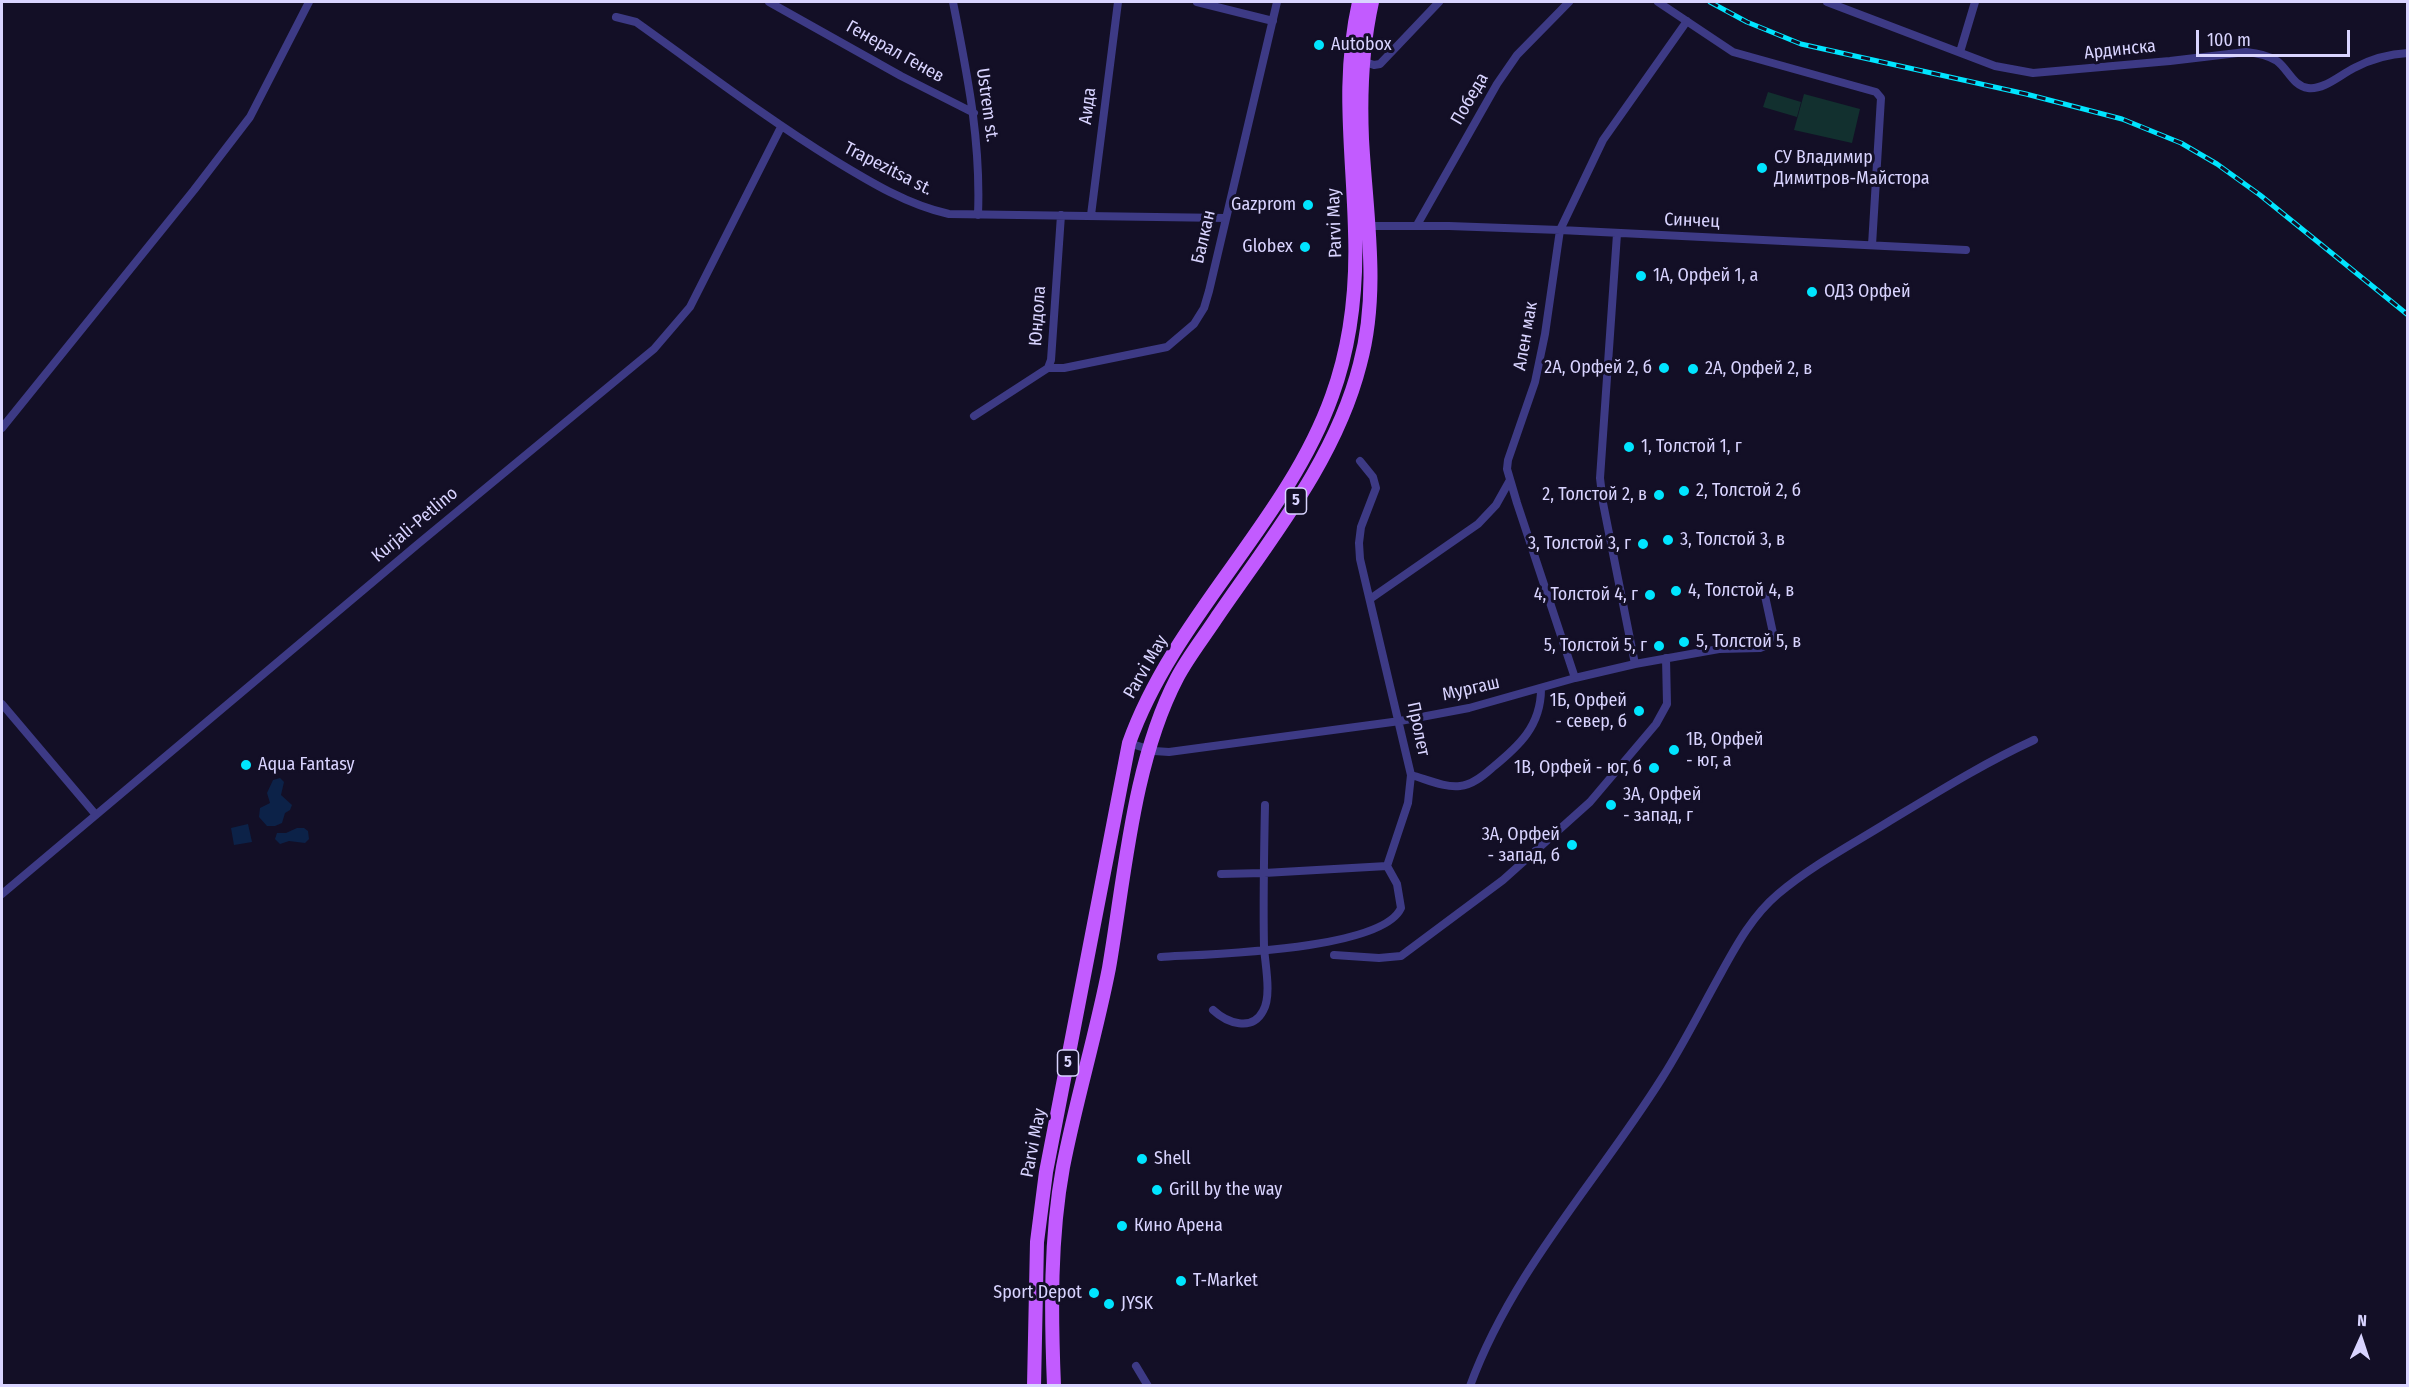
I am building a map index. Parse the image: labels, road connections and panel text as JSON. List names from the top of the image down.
{
  "streets": {
    "main road": ["Parvi May", "5"],
    "street": [
      "Ардинска",
      "Генерал Генев",
      "Победа",
      "Ustrem st.",
      "Аида",
      "Trapezitsa st.",
      "Синчец",
      "Балкан",
      "Юндола",
      "Ален мак",
      "Kurjali-Petlino",
      "Мургаш",
      "Пролет"
    ]
  },
  "crossings": [
    ["Генерал Генев", "Ustrem st."],
    ["Победа", "Синчец"],
    ["Ustrem st.", "Trapezitsa st."],
    ["Аида", "Trapezitsa st."],
    ["Trapezitsa st.", "Балкан"],
    ["Trapezitsa st.", "Юндола"],
    ["Trapezitsa st.", "Kurjali-Petlino"],
    ["Синчец", "Parvi May"],
    ["Синчец", "Ален мак"],
    ["Parvi May", "Мургаш"],
    ["Балкан", "Юндола"],
    ["Ален мак", "Мургаш"],
    ["Мургаш", "Пролет"]
  ],
  "places": [
    "Autobox",
    "СУ Владимир Димитров-Майстора",
    "Gazprom",
    "Globex",
    "1А, Орфей 1, а",
    "ОДЗ Орфей",
    "2А, Орфей 2, б",
    "2А, Орфей 2, в",
    "1, Толстой 1, г",
    "2, Толстой 2, б",
    "2, Толстой 2, в",
    "3, Толстой 3, в",
    "3, Толстой 3, г",
    "4, Толстой 4, в",
    "4, Толстой 4, г",
    "5, Толстой 5, в",
    "5, Толстой 5, г",
    "1Б, Орфей - север, б",
    "1В, Орфей - юг, а",
    "Aqua Fantasy",
    "1В, Орфей - юг, б",
    "3А, Орфей - запад, г",
    "3А, Орфей - запад, б",
    "Shell",
    "Grill by the way",
    "Кино Арена",
    "T-Market",
    "Sport Depot",
    "JYSK"
  ],
  "scale_bar": "100 m",
  "north": "top"
}
